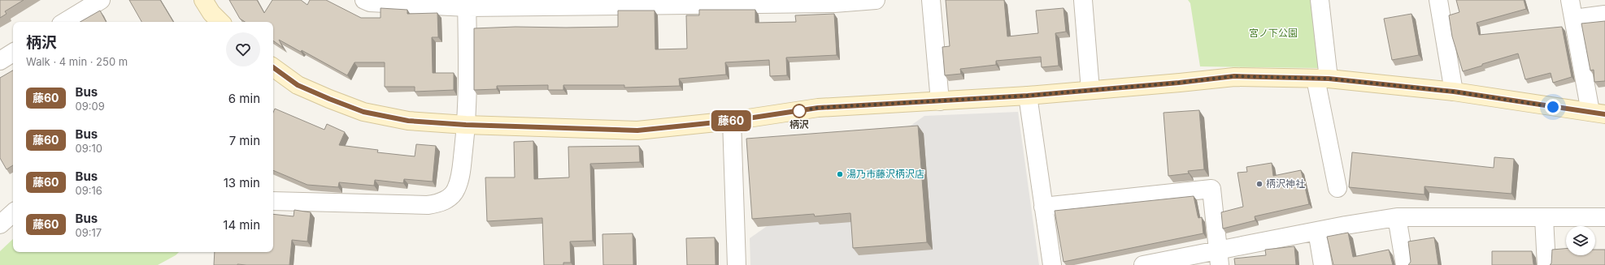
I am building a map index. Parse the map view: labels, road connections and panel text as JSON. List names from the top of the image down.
{
  "parks": ["宮ノ下公園"],
  "places": ["柄沢", "湯乃市藤沢柄沢店", "柄沢神社"],
  "lines": ["bus line 藤60"],
  "page": {
    "on_map": "藤60",
    "heading": ["柄沢", "Walk · 4 min · 250 m"],
    "list": [
      {
        "mark": "藤60",
        "name": "Bus",
        "note": "09:09",
        "value": "6 min"
      },
      {
        "mark": "藤60",
        "name": "Bus",
        "note": "09:10",
        "value": "7 min"
      },
      {
        "mark": "藤60",
        "name": "Bus",
        "note": "09:16",
        "value": "13 min"
      },
      {
        "mark": "藤60",
        "name": "Bus",
        "note": "09:17",
        "value": "14 min"
      }
    ]
  }
}
